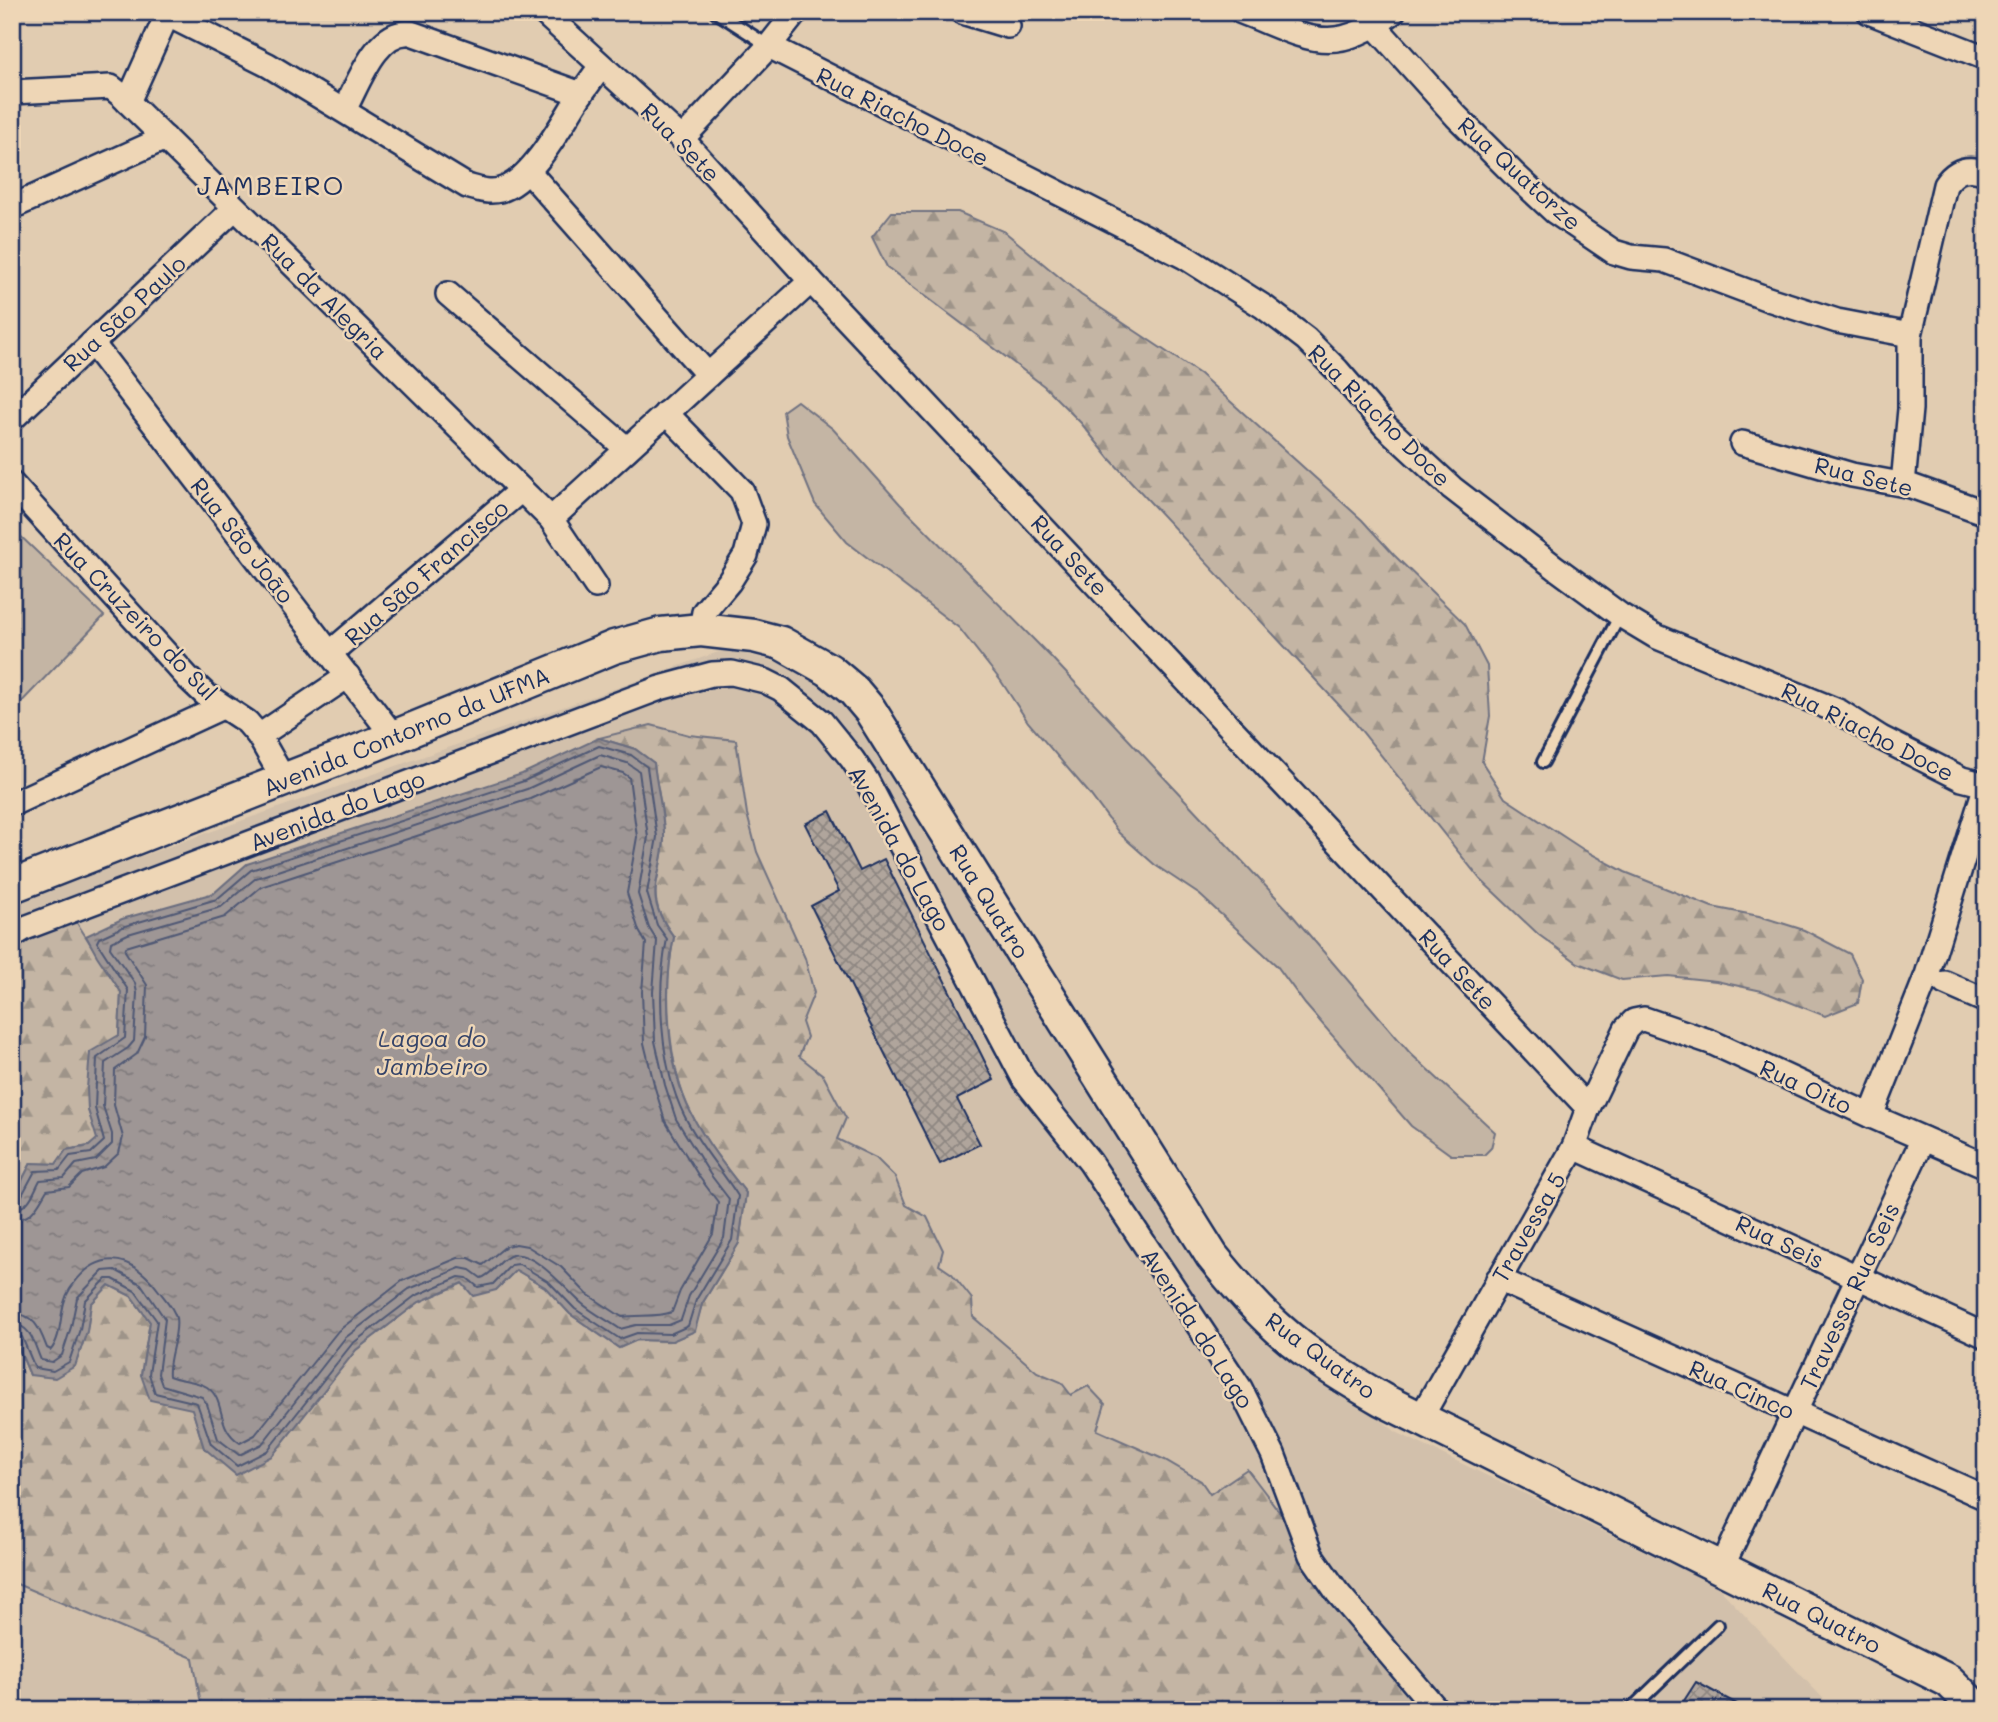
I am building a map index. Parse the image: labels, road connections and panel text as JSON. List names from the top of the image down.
{
  "streets": {
    "main road": ["Avenida Contorno da UFMA", "Rua Quatro"],
    "street": [
      "Rua Riacho Doce",
      "Rua Sete",
      "Rua Quatorze",
      "Rua da Alegria",
      "Rua São Paulo",
      "Rua São João",
      "Rua São Francisco",
      "Rua Cruzeiro do Sul",
      "Avenida do Lago",
      "Rua Oito",
      "Travessa 5",
      "Rua Seis",
      "Travessa Rua Seis",
      "Rua Cinco"
    ]
  },
  "crossings": [
    ["Rua Sete", "Travessa 5"],
    ["Rua da Alegria", "Rua São Paulo"],
    ["Rua da Alegria", "Rua São Francisco"],
    ["Rua São Paulo", "Rua São João"],
    ["Rua São João", "Rua São Francisco"],
    ["Rua São João", "Avenida Contorno da UFMA"],
    ["Rua São Francisco", "Rua Cruzeiro do Sul"],
    ["Rua Cruzeiro do Sul", "Avenida Contorno da UFMA"],
    ["Avenida Contorno da UFMA", "Rua Quatro"],
    ["Rua Quatro", "Travessa 5"],
    ["Rua Quatro", "Travessa Rua Seis"],
    ["Rua Oito", "Travessa 5"],
    ["Rua Oito", "Travessa Rua Seis"],
    ["Travessa 5", "Rua Seis"],
    ["Travessa 5", "Rua Cinco"],
    ["Rua Seis", "Travessa Rua Seis"],
    ["Travessa Rua Seis", "Rua Cinco"]
  ],
  "districts": ["JAMBEIRO"],
  "water": ["Lagoa do Jambeiro"]
}
